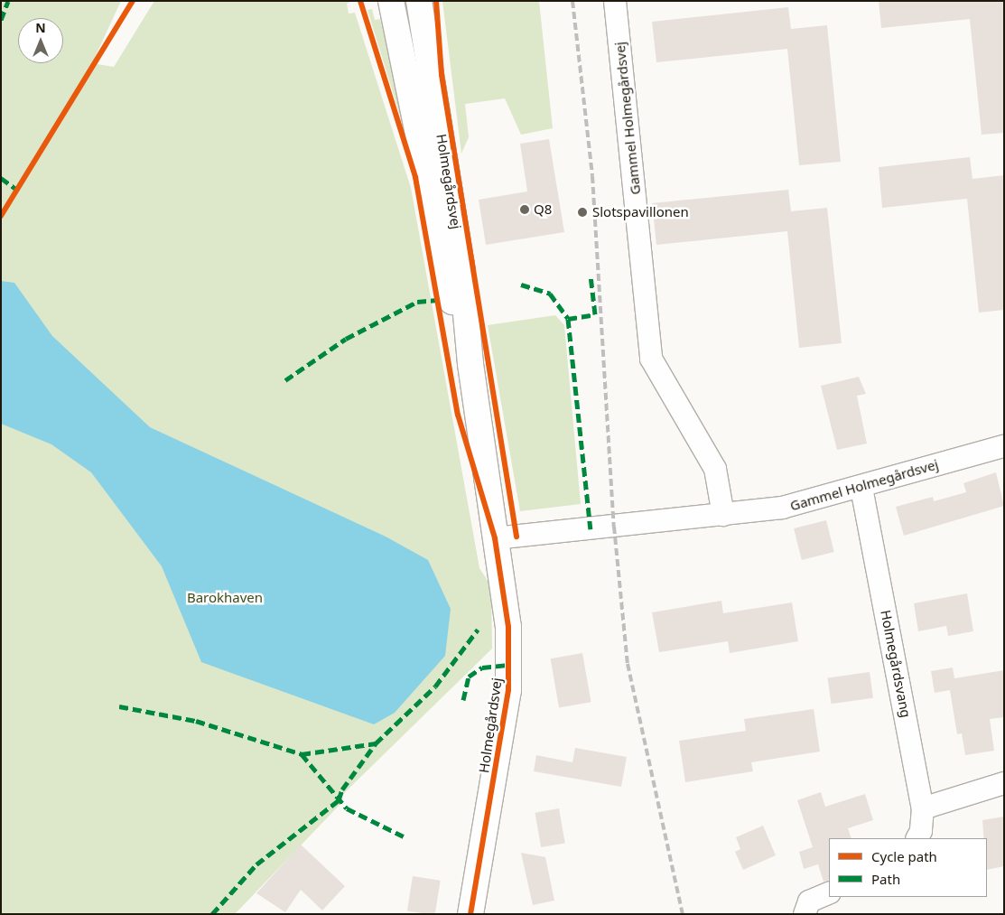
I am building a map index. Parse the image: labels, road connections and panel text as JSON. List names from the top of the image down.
{
  "streets": {
    "street": ["Gammel Holmegårdsvej", "Holmegårdsvej", "Holmegårdsvang"]
  },
  "crossings": [
    ["Gammel Holmegårdsvej", "Holmegårdsvej"],
    ["Gammel Holmegårdsvej", "Holmegårdsvang"]
  ],
  "parks": ["Barokhaven"],
  "places": ["Q8", "Slotspavillonen"],
  "legend": ["Cycle path", "Path"],
  "north": "top"
}
